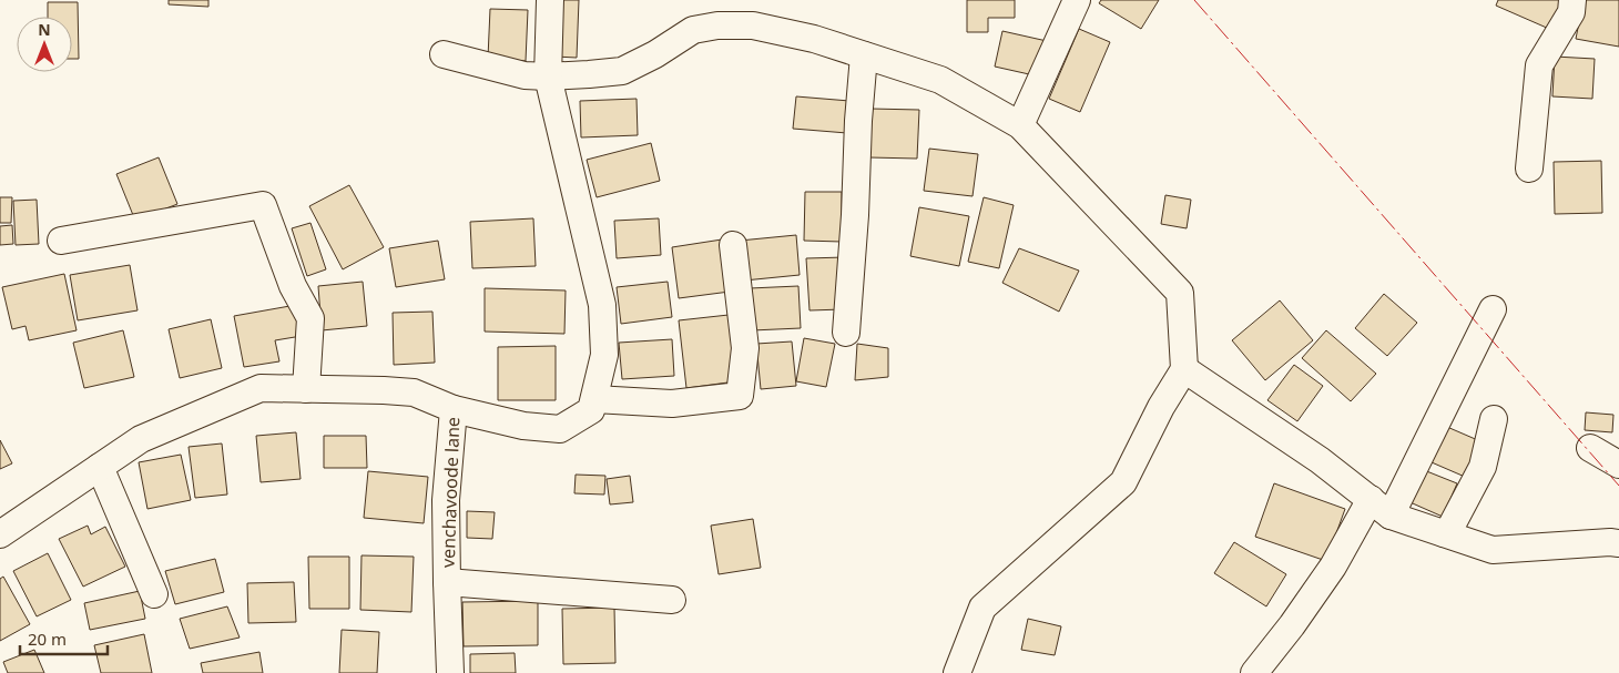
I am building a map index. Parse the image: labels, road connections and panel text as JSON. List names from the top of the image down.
{
  "streets": {
    "street": ["venchavoode lane"]
  },
  "scale_bar": "20 m",
  "north": "top"
}
